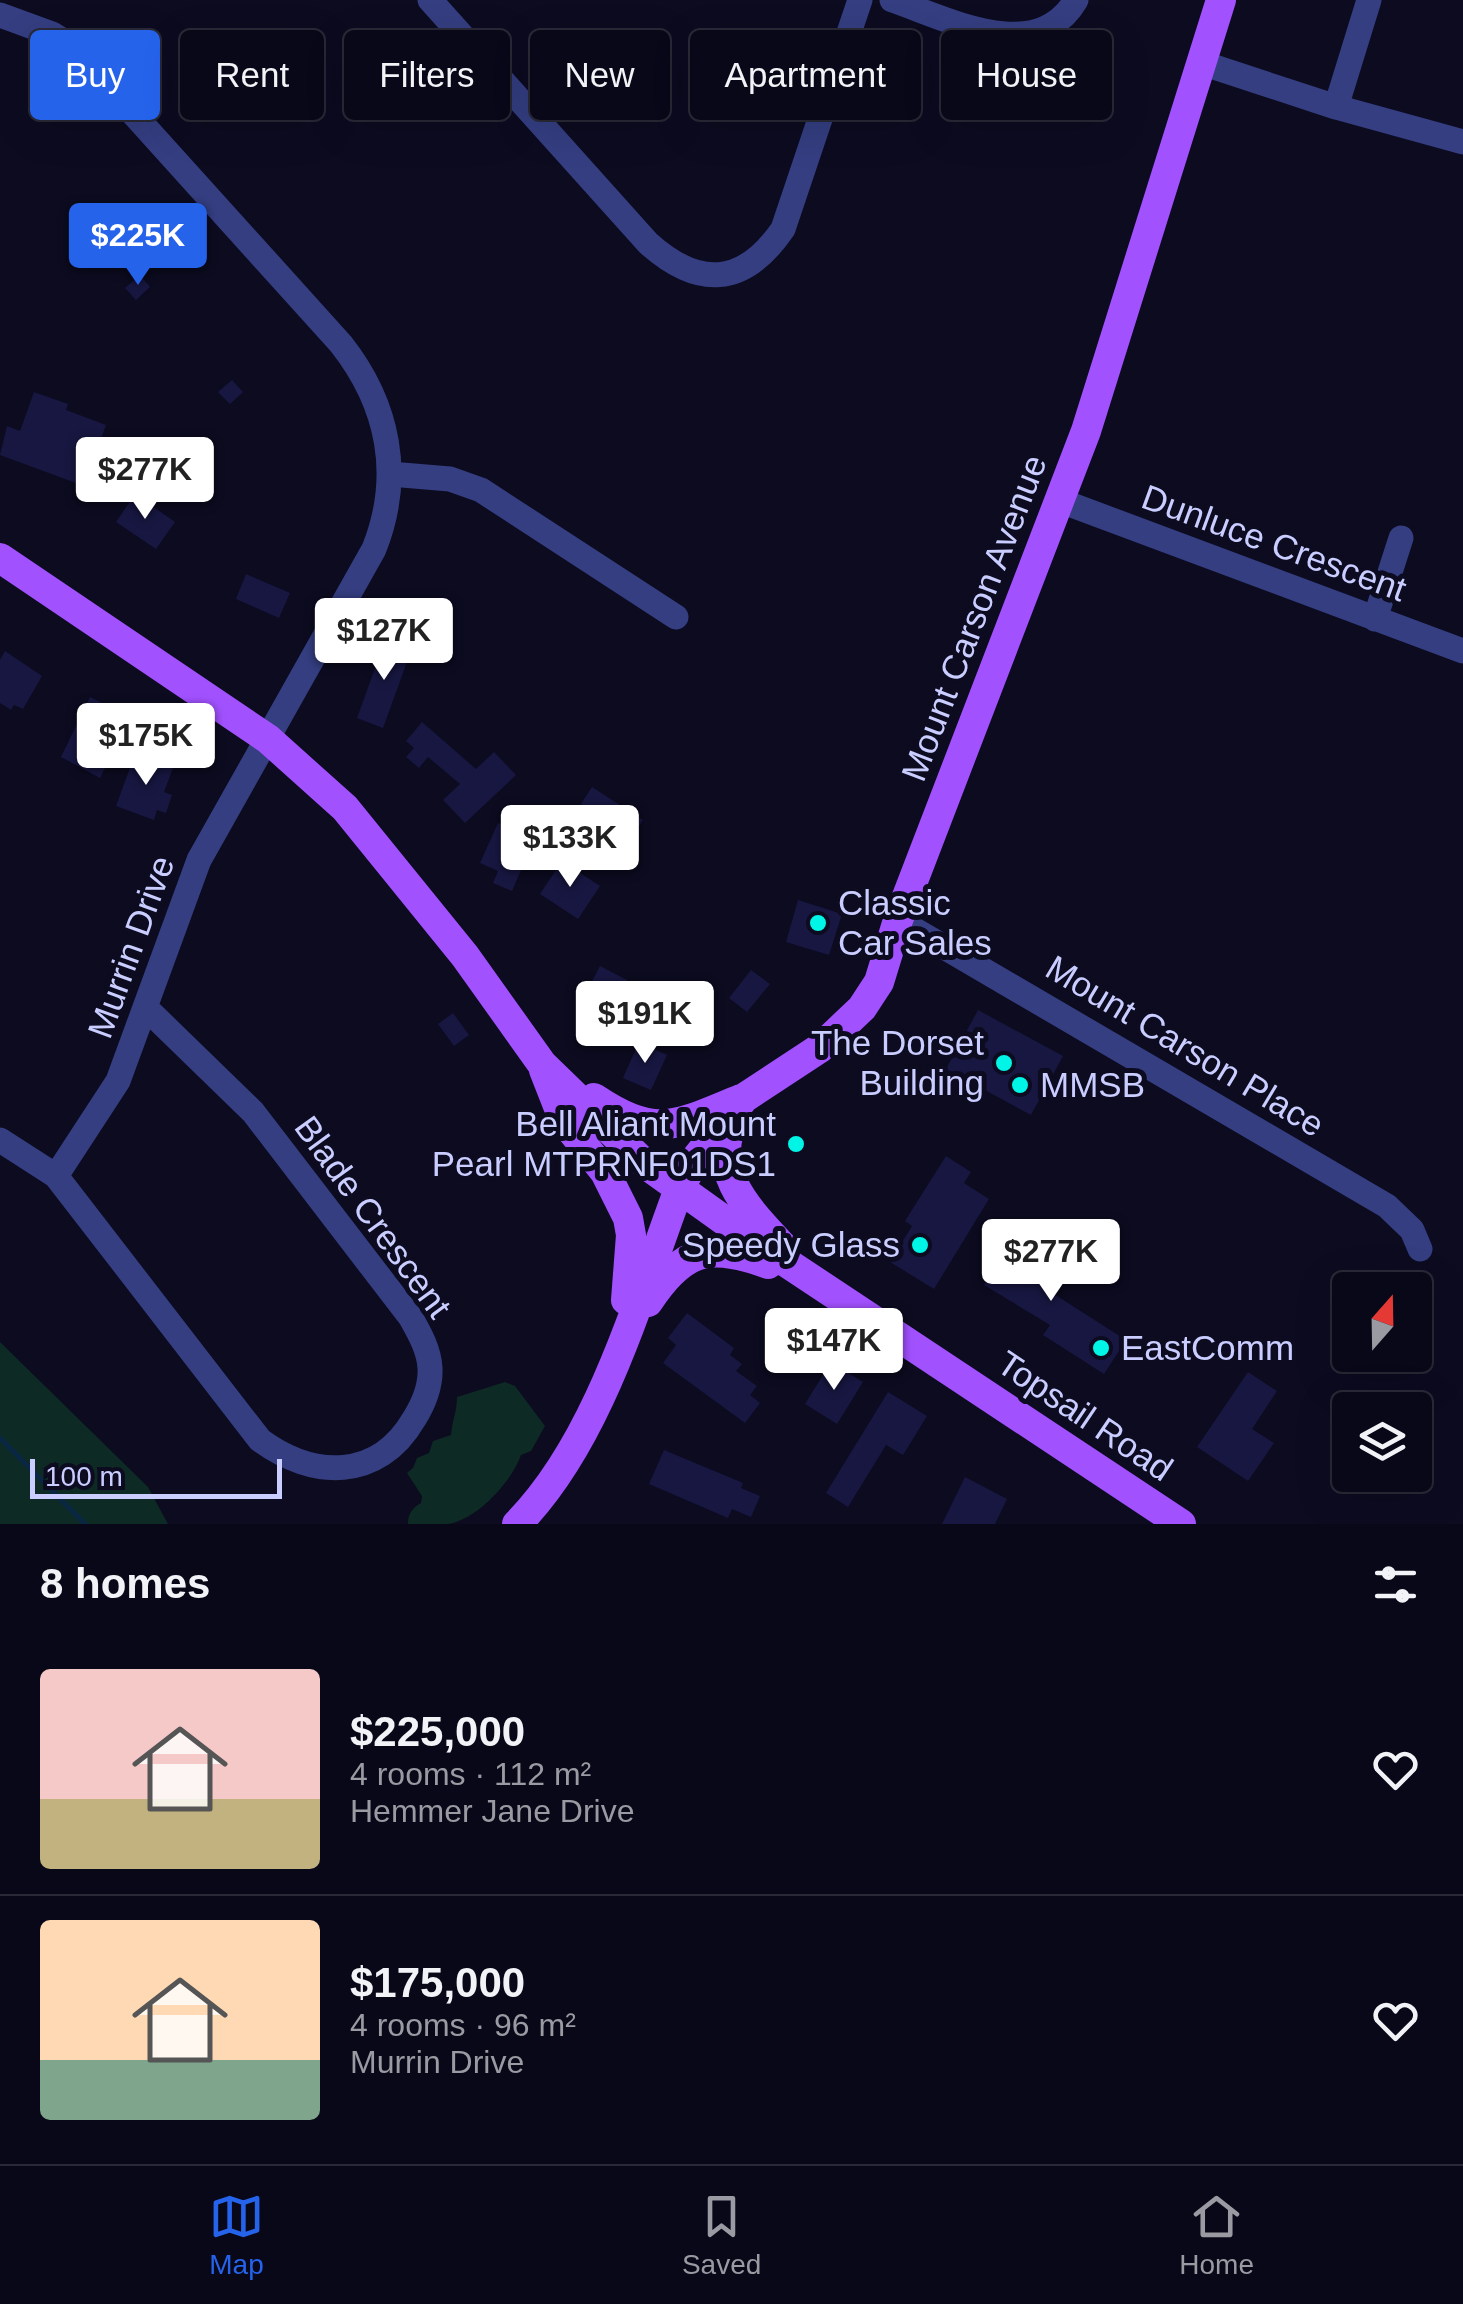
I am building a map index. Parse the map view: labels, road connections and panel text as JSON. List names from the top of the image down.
{
  "streets": {
    "main road": ["Mount Carson Avenue", "Topsail Road"],
    "street": [
      "Dunluce Crescent",
      "Murrin Drive",
      "Mount Carson Place",
      "Blade Crescent"
    ]
  },
  "crossings": [
    ["Dunluce Crescent", "Mount Carson Avenue"],
    ["Mount Carson Avenue", "Mount Carson Place"],
    ["Mount Carson Avenue", "Topsail Road"],
    ["Murrin Drive", "Blade Crescent"],
    ["Murrin Drive", "Topsail Road"]
  ],
  "places": [
    "Classic Car Sales",
    "The Dorset Building",
    "MMSB",
    "Bell Aliant Mount Pearl MTPRNF01DS1",
    "Speedy Glass",
    "EastComm"
  ],
  "scale_bar": "100 m",
  "north": "top",
  "page": {
    "chip": [
      "Buy",
      "Rent",
      "Filters",
      "New",
      "Apartment",
      "House"
    ],
    "price": [
      "$225K",
      "$277K",
      "$127K",
      "$175K",
      "$133K",
      "$191K",
      "$277K",
      "$147K"
    ],
    "scale": "100 m",
    "heading": "8 homes",
    "list": [
      {
        "name": "$225,000",
        "note": "4 rooms · 112 m² · Hemmer Jane Drive"
      },
      {
        "name": "$175,000",
        "note": "4 rooms · 96 m² · Murrin Drive"
      }
    ],
    "tabs": ["Map", "Saved", "Home"]
  }
}
